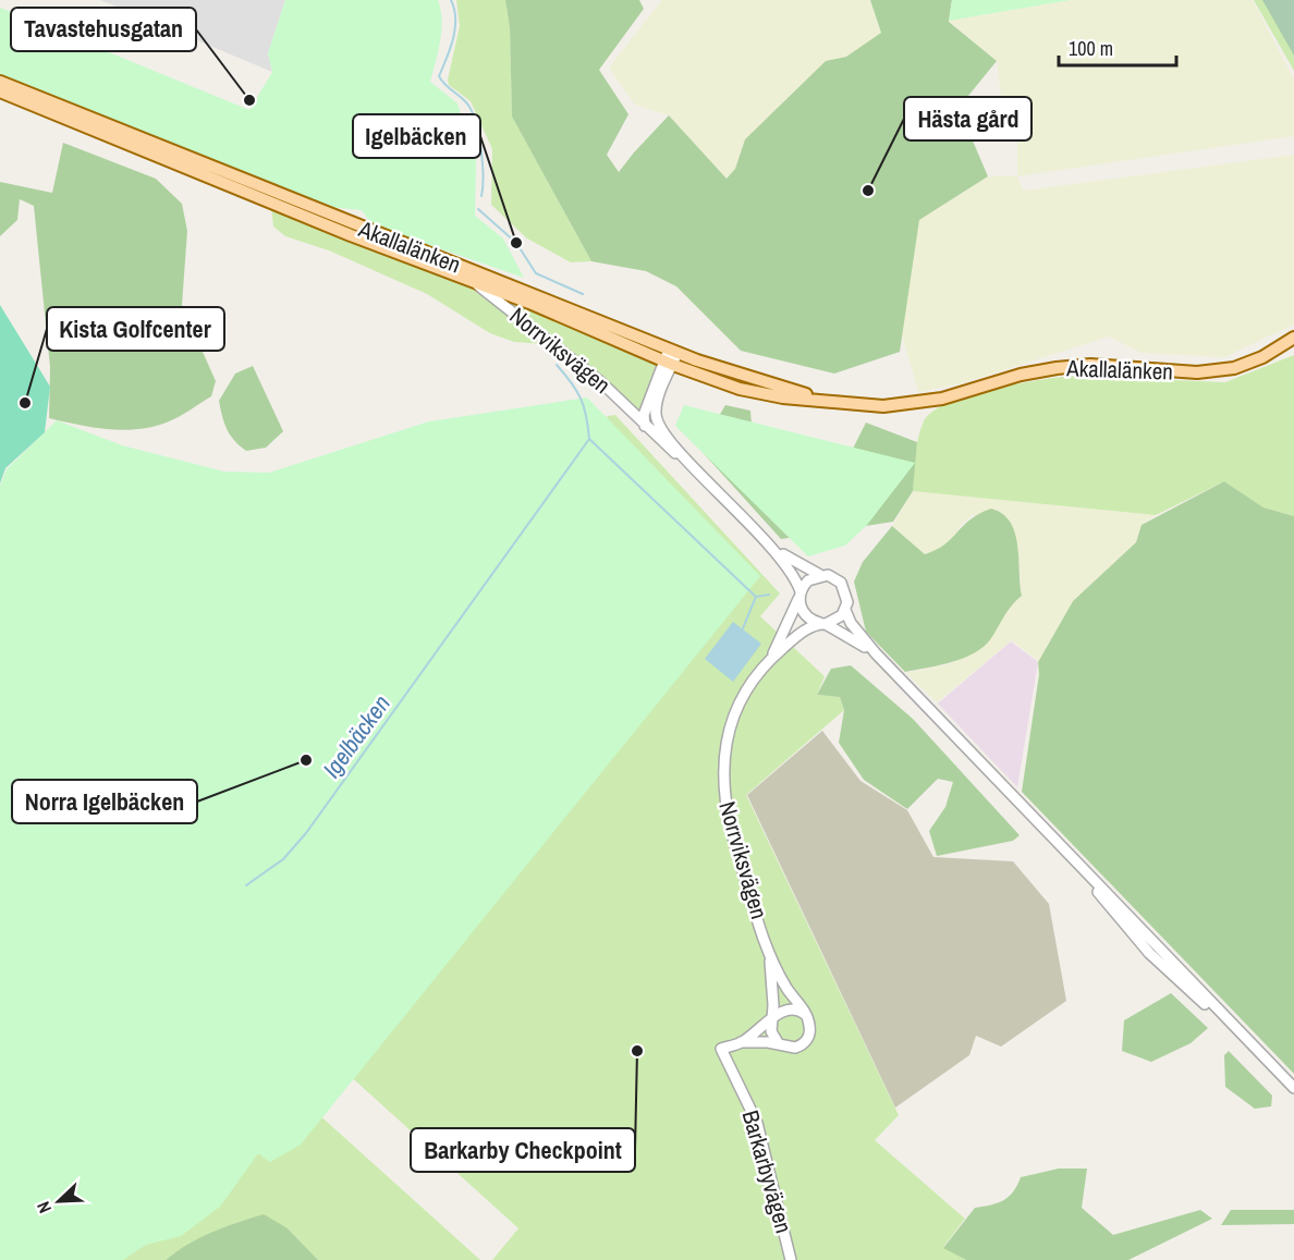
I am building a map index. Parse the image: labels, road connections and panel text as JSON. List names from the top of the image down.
{
  "streets": {
    "main road": ["Akallalänken"],
    "street": ["Norrviksvägen", "Barkarbyvägen"]
  },
  "crossings": [
    ["Akallalänken", "Norrviksvägen"]
  ],
  "water": ["Igelbäcken"],
  "places": [
    "Tavastehusgatan",
    "Hästa gård",
    "Igelbäcken",
    "Kista Golfcenter",
    "Norra Igelbäcken",
    "Barkarby Checkpoint"
  ],
  "scale_bar": "100 m",
  "north": "bottom left"
}
